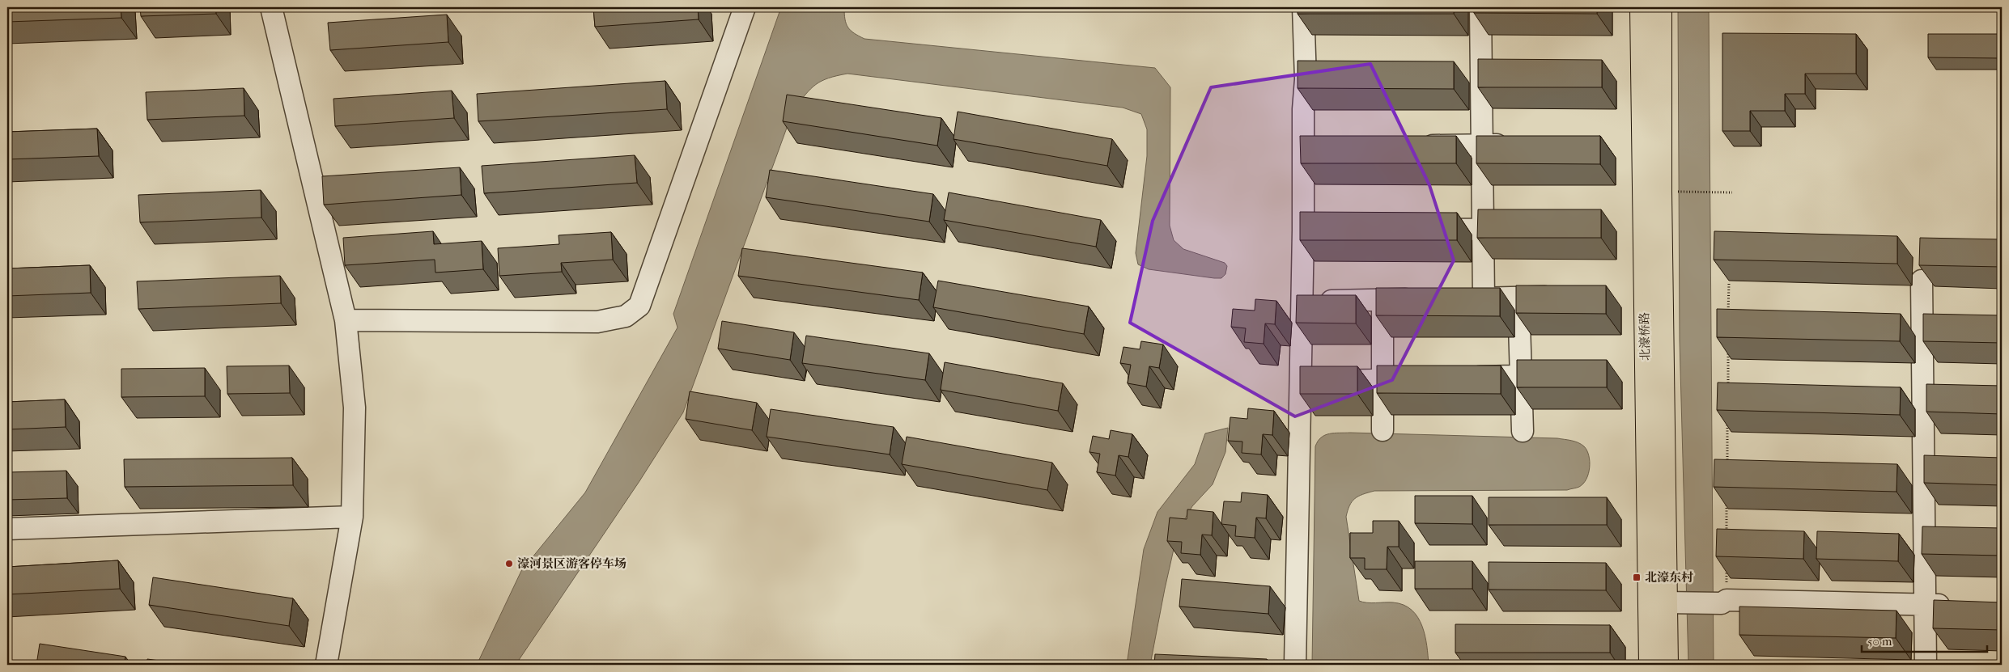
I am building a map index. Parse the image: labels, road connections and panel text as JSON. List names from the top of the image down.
{
  "streets": {
    "main road": ["北濠桥路"]
  },
  "places": {
    "other": ["濠河景区游客停车场"],
    "transit": ["北濠东村"]
  },
  "scale_bar": "50 m"
}
